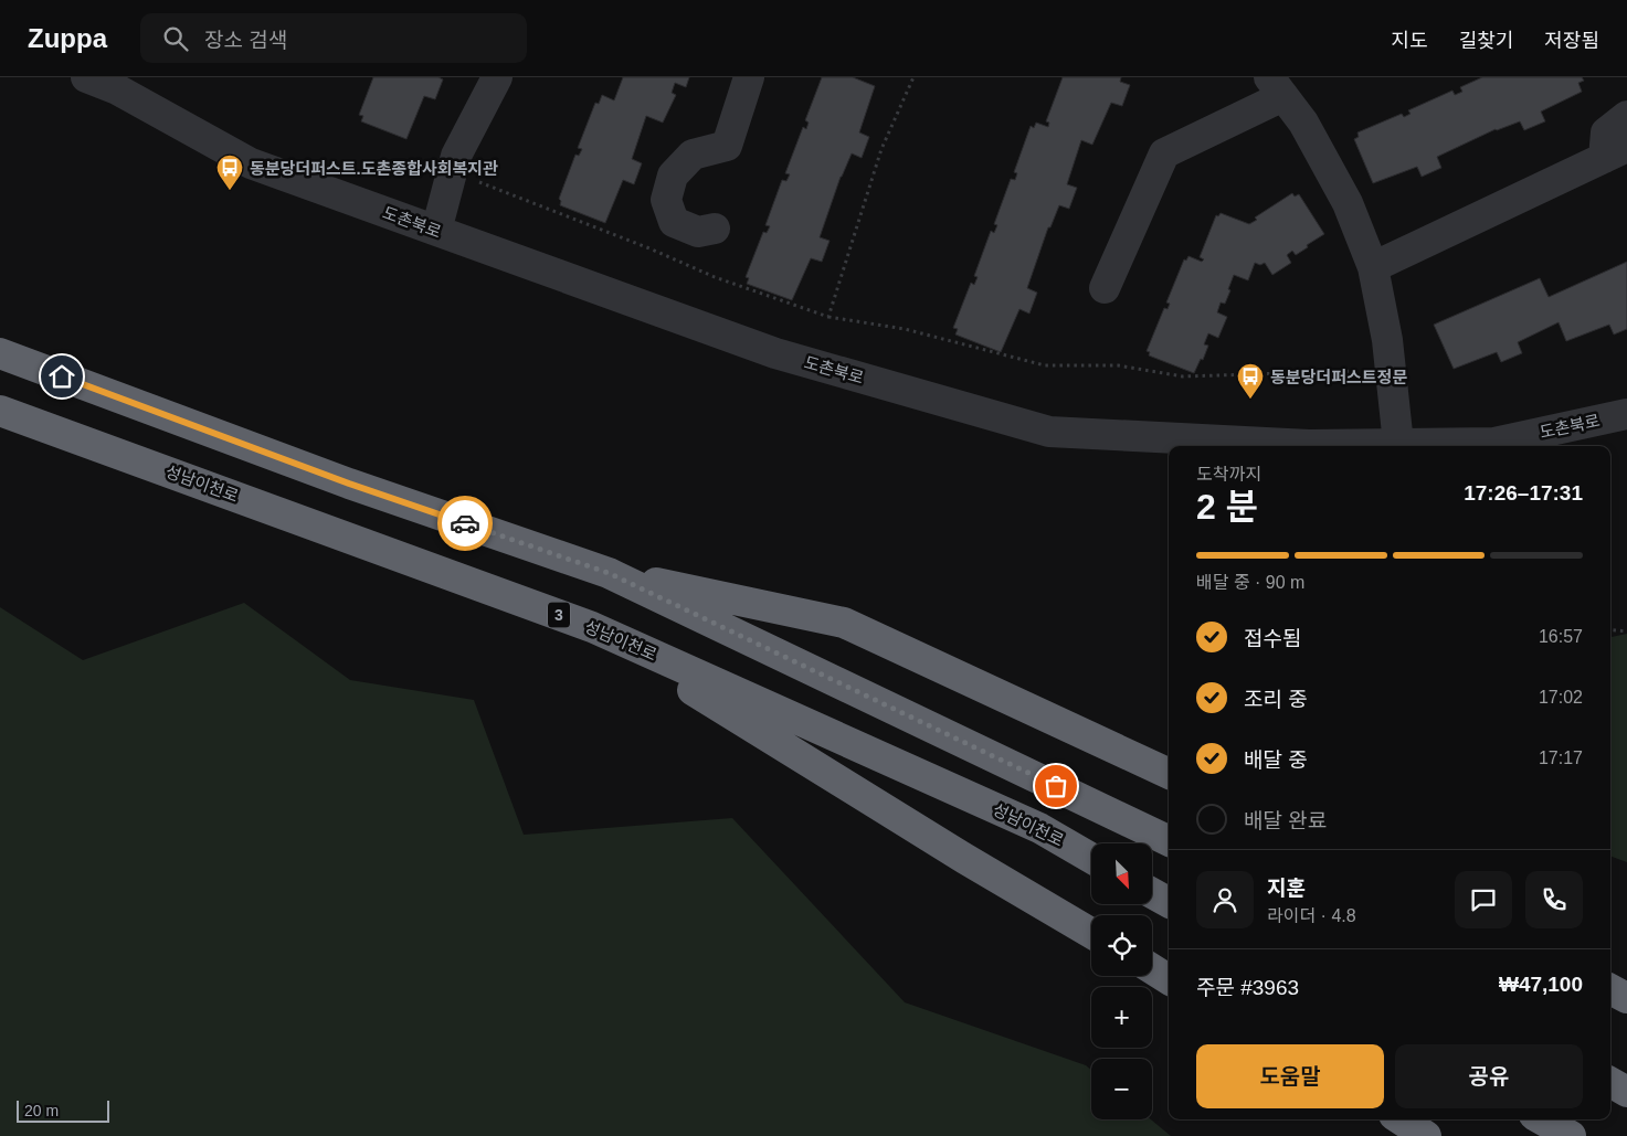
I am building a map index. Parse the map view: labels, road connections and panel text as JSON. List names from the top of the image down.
{
  "streets": {
    "highway": ["성남이천로", "3"],
    "street": ["도촌북로"]
  },
  "places": {
    "bus stop": ["동분당더퍼스트.도촌종합사회복지관", "동분당더퍼스트정문"]
  },
  "scale_bar": "20 m",
  "north": "bottom right",
  "page": {
    "header": "Zuppa",
    "search": "장소 검색",
    "nav": ["지도", "길찾기", "저장됨"],
    "heading": ["2 분", "도착까지", "17:26–17:31"],
    "panel": [
      "지훈",
      "라이더 · 4.8",
      "주문 #3963",
      "₩47,100"
    ],
    "bar": "배달 중 · 90 m",
    "list": [
      ["접수됨", "16:57"],
      ["조리 중", "17:02"],
      ["배달 중", "17:17"],
      "배달 완료"
    ],
    "map_buttons": ["+", "−"],
    "buttons": ["도움말", "공유"],
    "scale": "20 m"
  }
}
